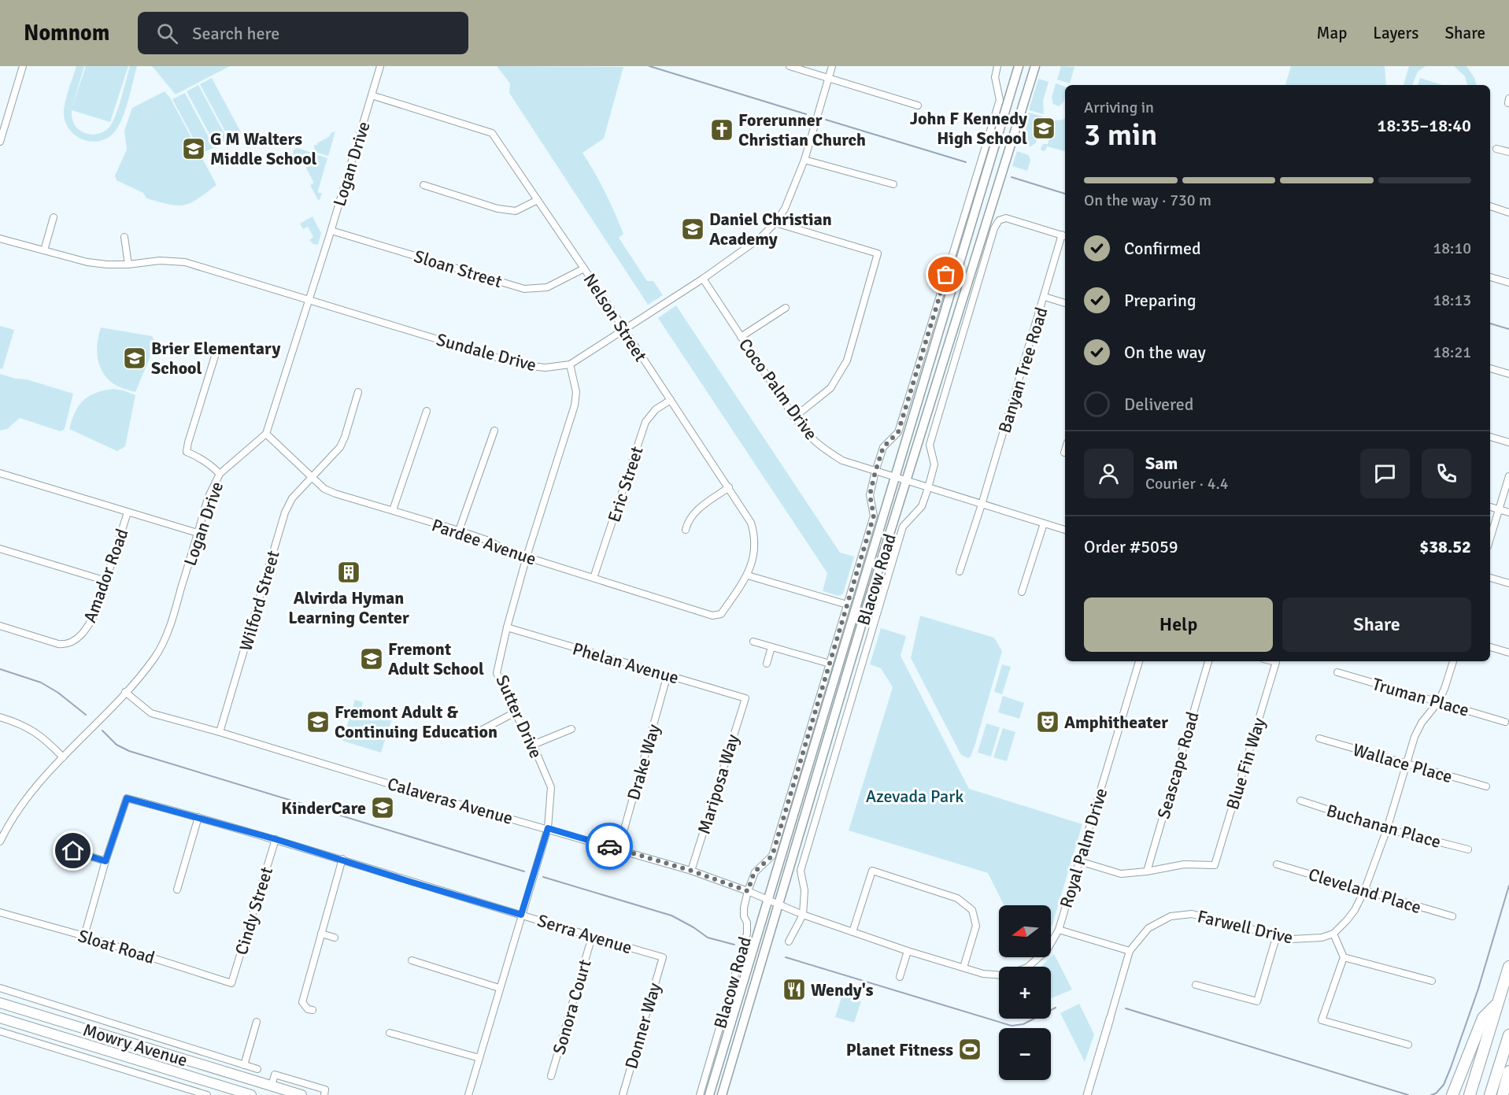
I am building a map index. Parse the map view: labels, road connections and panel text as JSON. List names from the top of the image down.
{
  "streets": {
    "main road": ["Blacow Road", "Mowry Avenue"],
    "street": [
      "Logan Drive",
      "Sloan Street",
      "Nelson Street",
      "Sundale Drive",
      "Banyan Tree Road",
      "Coco Palm Drive",
      "Eric Street",
      "Pardee Avenue",
      "Amador Road",
      "Wilford Street",
      "Phelan Avenue",
      "Truman Place",
      "Sutter Drive",
      "Drake Way",
      "Wallace Place",
      "Blue Fin Way",
      "Seascape Road",
      "Mariposa Way",
      "Calaveras Avenue",
      "Buchanan Place",
      "Royal Palm Drive",
      "Cleveland Place",
      "Cindy Street",
      "Farwell Drive",
      "Serra Avenue",
      "Sloat Road",
      "Sonora Court",
      "Donner Way"
    ]
  },
  "crossings": [
    ["Logan Drive", "Sloan Street"],
    ["Logan Drive", "Nelson Street"],
    ["Logan Drive", "Sundale Drive"],
    ["Logan Drive", "Pardee Avenue"],
    ["Logan Drive", "Calaveras Avenue"],
    ["Sloan Street", "Nelson Street"],
    ["Nelson Street", "Sundale Drive"],
    ["Nelson Street", "Eric Street"],
    ["Nelson Street", "Pardee Avenue"],
    ["Sundale Drive", "Coco Palm Drive"],
    ["Sundale Drive", "Sutter Drive"],
    ["Banyan Tree Road", "Coco Palm Drive"],
    ["Banyan Tree Road", "Blacow Road"],
    ["Coco Palm Drive", "Blacow Road"],
    ["Eric Street", "Pardee Avenue"],
    ["Pardee Avenue", "Wilford Street"],
    ["Pardee Avenue", "Sutter Drive"],
    ["Blacow Road", "Calaveras Avenue"],
    ["Blacow Road", "Royal Palm Drive"],
    ["Wilford Street", "Calaveras Avenue"],
    ["Phelan Avenue", "Sutter Drive"],
    ["Phelan Avenue", "Drake Way"],
    ["Phelan Avenue", "Mariposa Way"],
    ["Sutter Drive", "Calaveras Avenue"],
    ["Sutter Drive", "Serra Avenue"],
    ["Drake Way", "Calaveras Avenue"],
    ["Blue Fin Way", "Seascape Road"],
    ["Mariposa Way", "Calaveras Avenue"],
    ["Calaveras Avenue", "Royal Palm Drive"],
    ["Cindy Street", "Serra Avenue"],
    ["Cindy Street", "Sloat Road"],
    ["Serra Avenue", "Sonora Court"],
    ["Serra Avenue", "Donner Way"]
  ],
  "parks": ["Azevada Park"],
  "places": {
    "school or university": [
      "John F Kennedy High School",
      "G M Walters Middle School",
      "Daniel Christian Academy",
      "Brier Elementary School",
      "Fremont Adult School",
      "Fremont Adult & Continuing Education",
      "KinderCare"
    ],
    "church": ["Forerunner Christian Church"],
    "building": ["Alvirda Hyman Learning Center"],
    "theatre": ["Amphitheater"],
    "restaurant": ["Wendy's"],
    "sports": ["Planet Fitness"]
  },
  "north": "left",
  "page": {
    "header": "Nomnom",
    "search": "Search here",
    "nav": ["Map", "Layers", "Share"],
    "heading": ["3 min", "Arriving in", "18:35–18:40"],
    "panel": [
      "Sam",
      "Courier · 4.4",
      "Order #5059",
      "$38.52"
    ],
    "bar": "On the way · 730 m",
    "list": [
      ["Confirmed", "18:10"],
      ["Preparing", "18:13"],
      ["On the way", "18:21"],
      "Delivered"
    ],
    "buttons": ["Help", "Share"],
    "map_buttons": ["+", "−"]
  }
}
